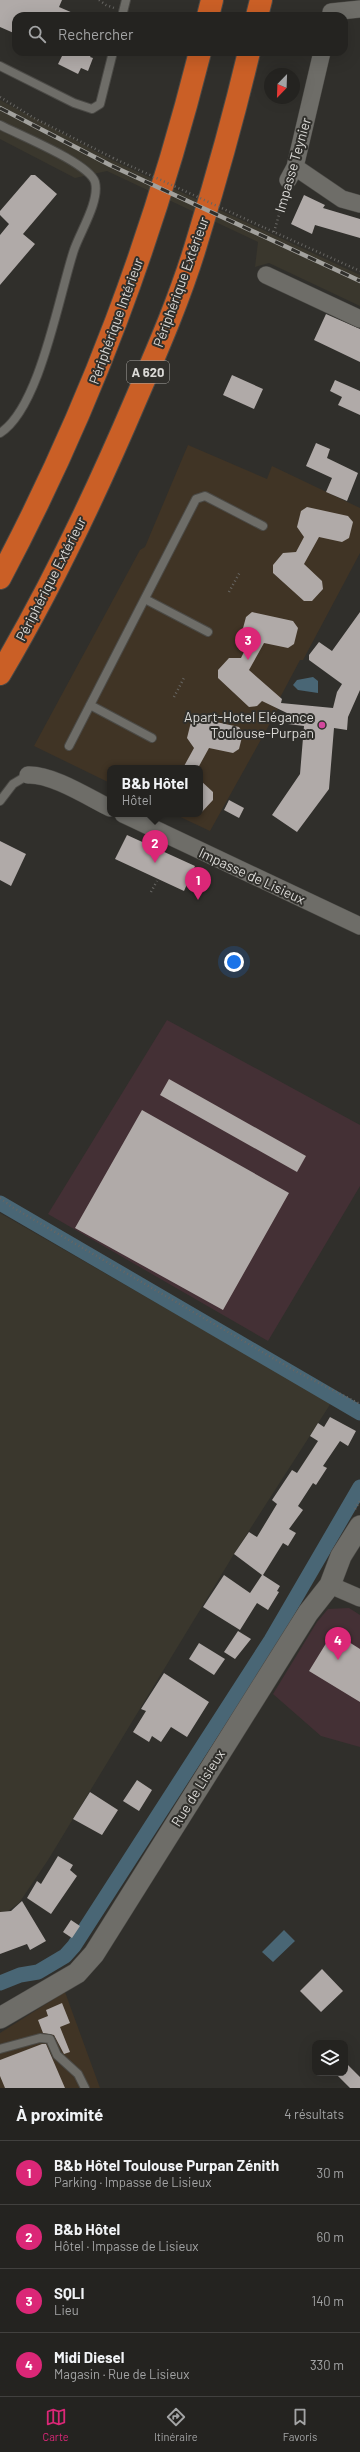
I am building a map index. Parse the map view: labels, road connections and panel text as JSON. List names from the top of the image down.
{
  "streets": {
    "highway": ["Périphérique Extérieur", "Périphérique Intérieur", "A 620"],
    "street": ["Impasse Teynier", "Impasse de Lisieux", "Rue de Lisieux"]
  },
  "places": ["Apart-Hotel Elégance Toulouse-Purpan"],
  "north": "bottom left",
  "page": {
    "search": "Rechercher",
    "pins": [
      "3",
      "2",
      "1",
      "4"
    ],
    "popup": ["B&b Hôtel", "Hôtel"],
    "heading": ["À proximité", "4 résultats"],
    "list": [
      {
        "mark": "1",
        "name": "B&b Hôtel Toulouse Purpan Zénith",
        "note": "Parking · Impasse de Lisieux",
        "value": "30 m"
      },
      {
        "mark": "2",
        "name": "B&b Hôtel",
        "note": "Hôtel · Impasse de Lisieux",
        "value": "60 m"
      },
      {
        "mark": "3",
        "name": "SQLI",
        "note": "Lieu",
        "value": "140 m"
      },
      {
        "mark": "4",
        "name": "Midi Diesel",
        "note": "Magasin · Rue de Lisieux",
        "value": "330 m"
      }
    ],
    "nav": ["Carte", "Itinéraire", "Favoris"]
  }
}
